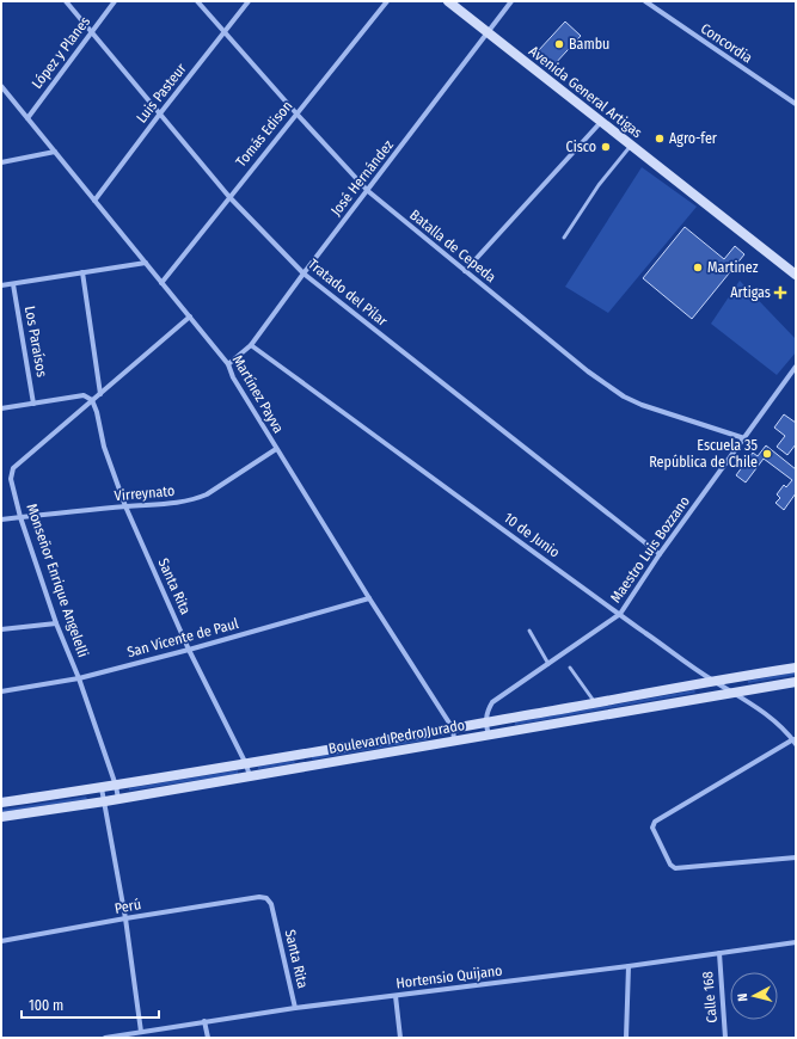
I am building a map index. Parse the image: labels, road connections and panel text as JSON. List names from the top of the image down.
{
  "streets": {
    "main road": ["Avenida General Artigas", "Boulevard Pedro Jurado"],
    "street": [
      "Concordia",
      "López y Planes",
      "Luis Pasteur",
      "Tomás Edison",
      "José Hernández",
      "Batalla de Cepeda",
      "Tratado del Pilar",
      "Los Paraísos",
      "Martínez Payva",
      "Virreynato",
      "10 de Junio",
      "Maestro Luis Bozzano",
      "Monseñor Enrique Angelelli",
      "Santa Rita",
      "San Vicente de Paul",
      "Perú",
      "Hortensio Quijano",
      "Calle 168"
    ]
  },
  "crossings": [
    ["López y Planes", "Tratado del Pilar"],
    ["López y Planes", "Martínez Payva"],
    ["Avenida General Artigas", "José Hernández"],
    ["Luis Pasteur", "Batalla de Cepeda"],
    ["Luis Pasteur", "Tratado del Pilar"],
    ["Luis Pasteur", "Martínez Payva"],
    ["Tomás Edison", "Batalla de Cepeda"],
    ["Tomás Edison", "Tratado del Pilar"],
    ["Tomás Edison", "Martínez Payva"],
    ["José Hernández", "Batalla de Cepeda"],
    ["José Hernández", "Tratado del Pilar"],
    ["José Hernández", "Martínez Payva"],
    ["José Hernández", "10 de Junio"],
    ["Batalla de Cepeda", "Maestro Luis Bozzano"],
    ["Tratado del Pilar", "Maestro Luis Bozzano"],
    ["Martínez Payva", "Virreynato"],
    ["Martínez Payva", "San Vicente de Paul"],
    ["Martínez Payva", "Boulevard Pedro Jurado"],
    ["Virreynato", "Monseñor Enrique Angelelli"],
    ["Virreynato", "Santa Rita"],
    ["10 de Junio", "Maestro Luis Bozzano"],
    ["10 de Junio", "Boulevard Pedro Jurado"],
    ["Maestro Luis Bozzano", "Boulevard Pedro Jurado"],
    ["Monseñor Enrique Angelelli", "Santa Rita"],
    ["Monseñor Enrique Angelelli", "San Vicente de Paul"],
    ["Monseñor Enrique Angelelli", "Boulevard Pedro Jurado"],
    ["Santa Rita", "San Vicente de Paul"],
    ["Santa Rita", "Boulevard Pedro Jurado"],
    ["Santa Rita", "Perú"],
    ["Santa Rita", "Hortensio Quijano"],
    ["Hortensio Quijano", "Calle 168"]
  ],
  "places": {
    "other": [
      "Bambu",
      "Agro-fer",
      "Cisco",
      "Martinez",
      "Escuela 35 República de Chile"
    ],
    "health": ["Artigas"]
  },
  "scale_bar": "100 m",
  "north": "left"
}
